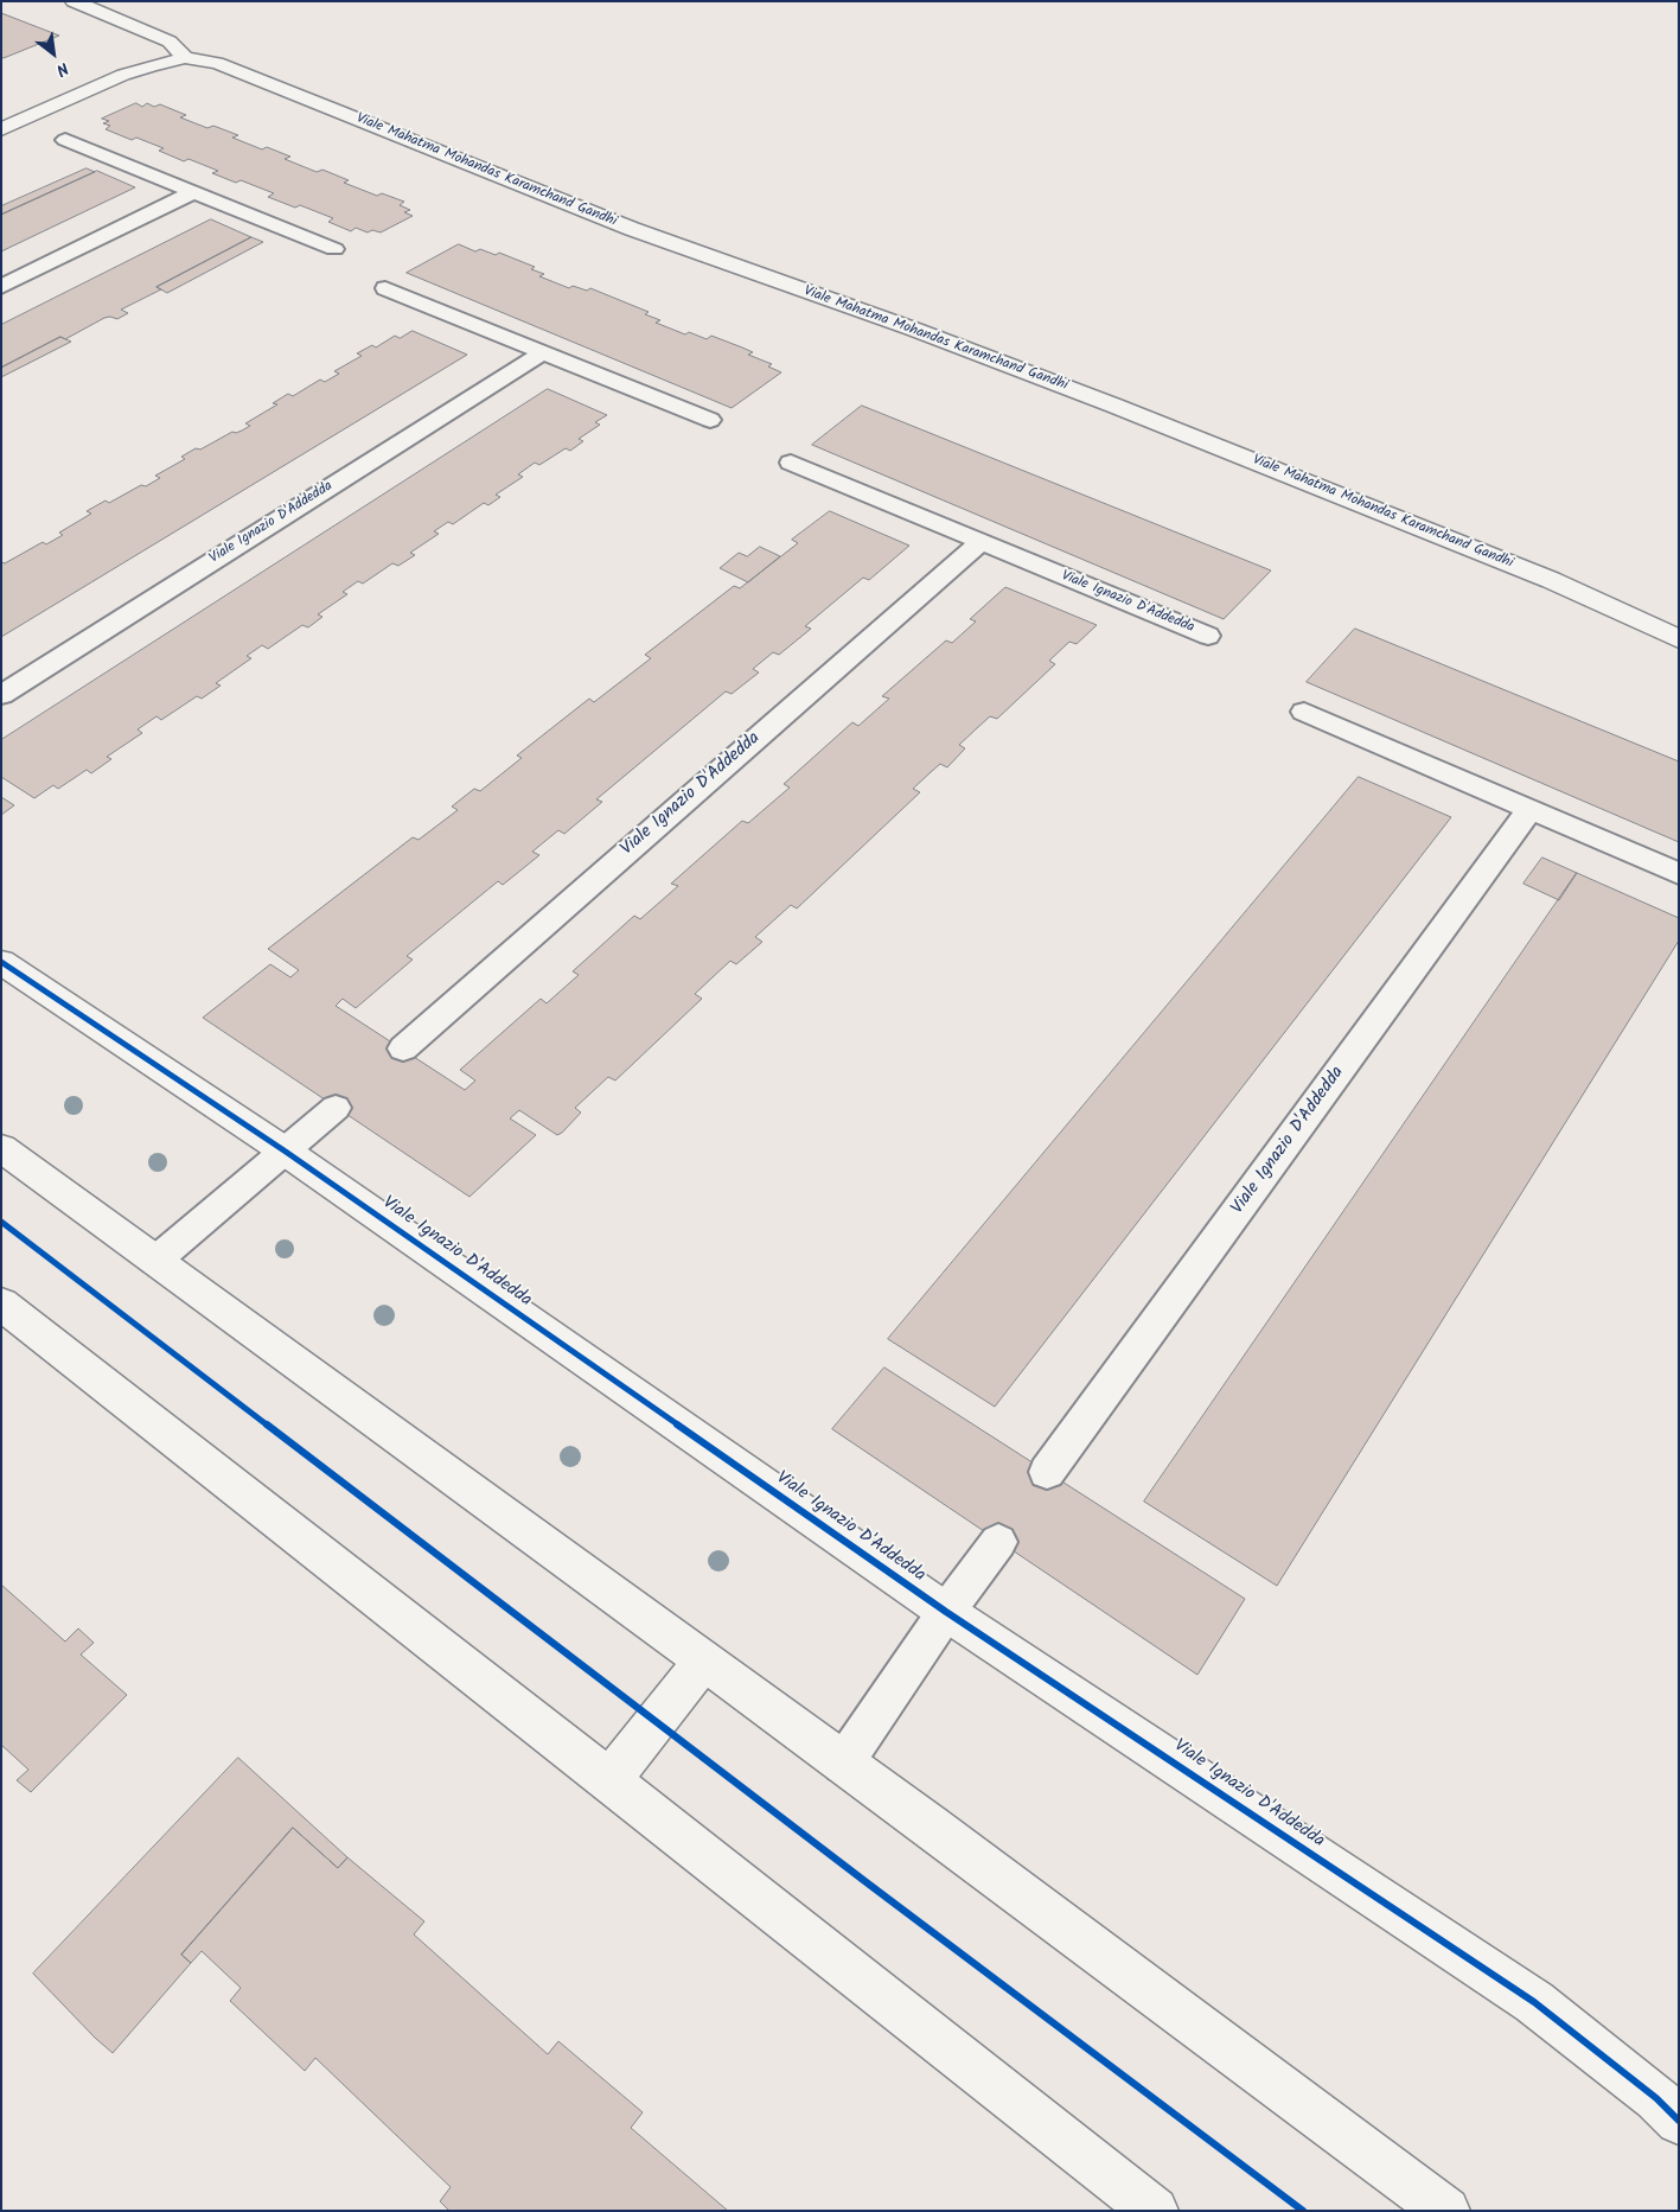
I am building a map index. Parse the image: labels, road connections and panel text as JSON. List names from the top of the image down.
{
  "streets": {
    "street": ["Viale Mahatma Mohandas Karamchand Gandhi", "Viale Ignazio D'Addedda"]
  },
  "north": "bottom right"
}
